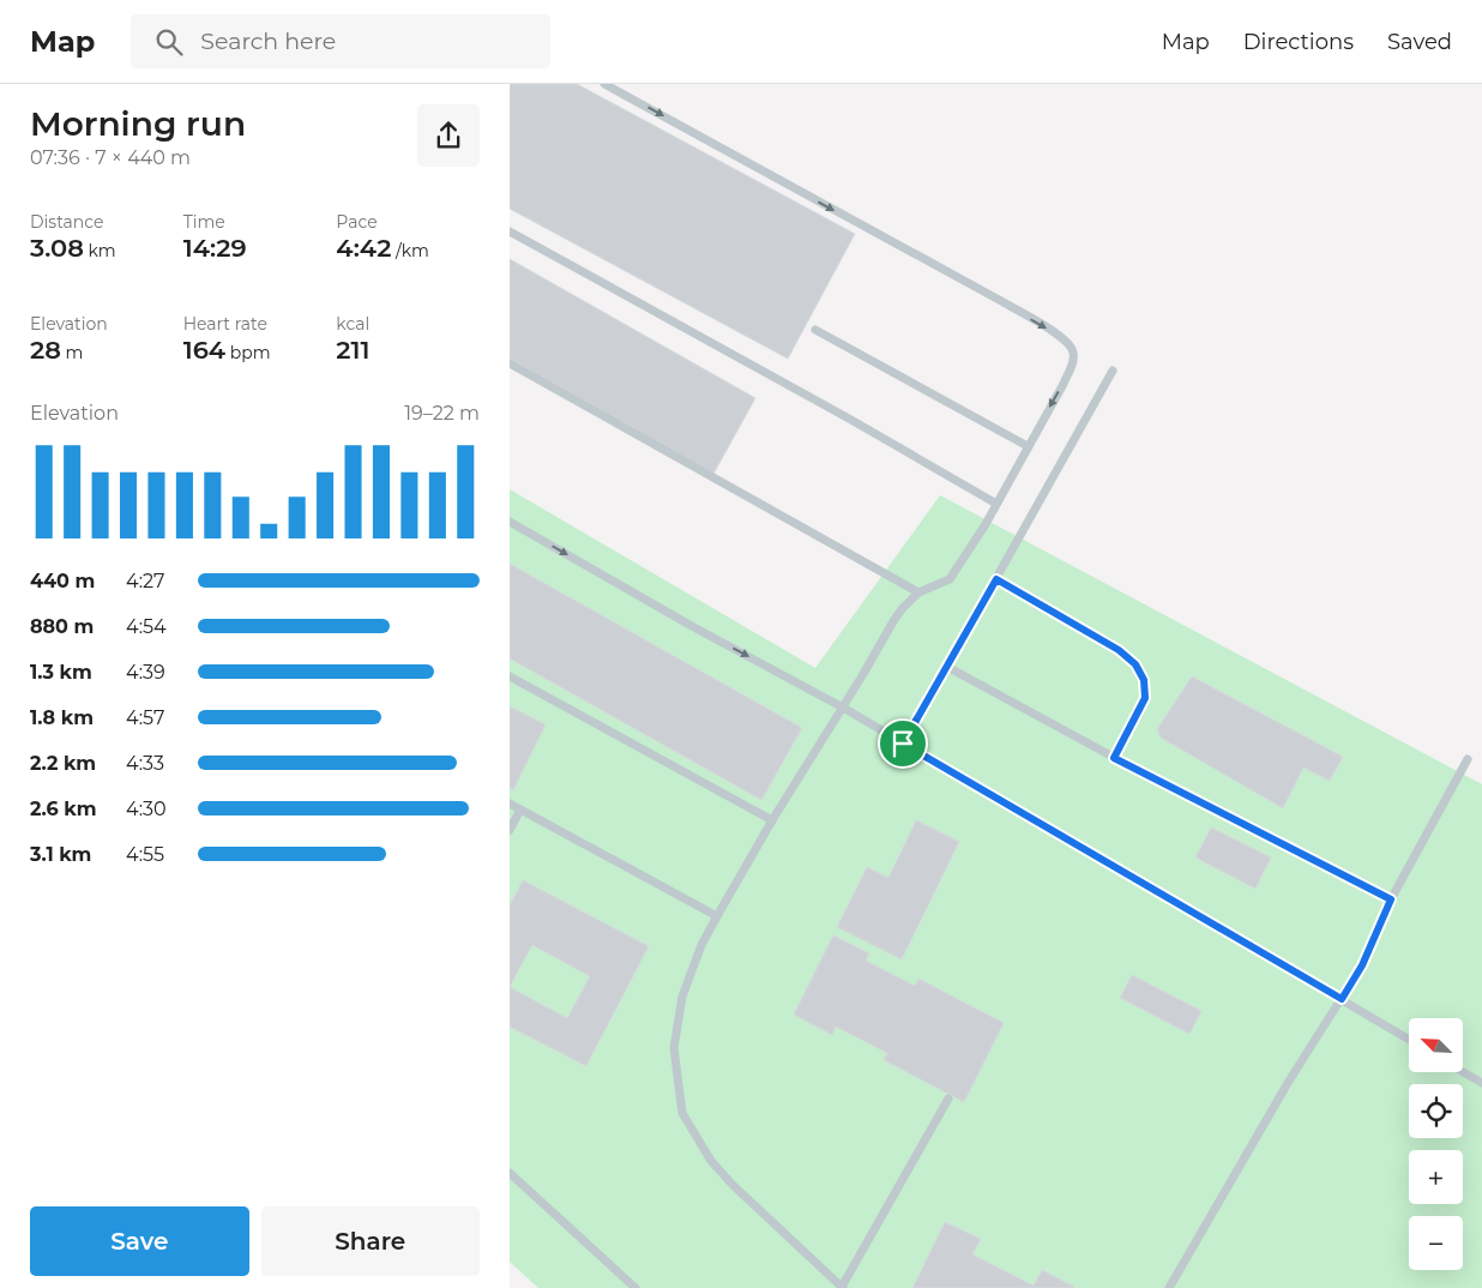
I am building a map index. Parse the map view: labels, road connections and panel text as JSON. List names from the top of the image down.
{
  "north": "top left",
  "page": {
    "header": "Map",
    "search": "Search here",
    "nav": ["Map", "Directions", "Saved"],
    "heading": ["Morning run", "07:36 · 7 × 440 m"],
    "stats": [
      ["Distance", "3.08 km"],
      ["Time", "14:29"],
      ["Pace", "4:42 /km"],
      ["Elevation", "28 m"],
      ["Heart rate", "164 bpm"],
      ["kcal", "211"]
    ],
    "chart": ["Elevation", "19–22 m"],
    "list": [
      {
        "name": "440 m",
        "note": "4:27"
      },
      {
        "name": "880 m",
        "note": "4:54"
      },
      {
        "name": "1.3 km",
        "note": "4:39"
      },
      {
        "name": "1.8 km",
        "note": "4:57"
      },
      {
        "name": "2.2 km",
        "note": "4:33"
      },
      {
        "name": "2.6 km",
        "note": "4:30"
      },
      {
        "name": "3.1 km",
        "note": "4:55"
      }
    ],
    "map_buttons": ["+", "−"],
    "buttons": ["Save", "Share"]
  }
}
